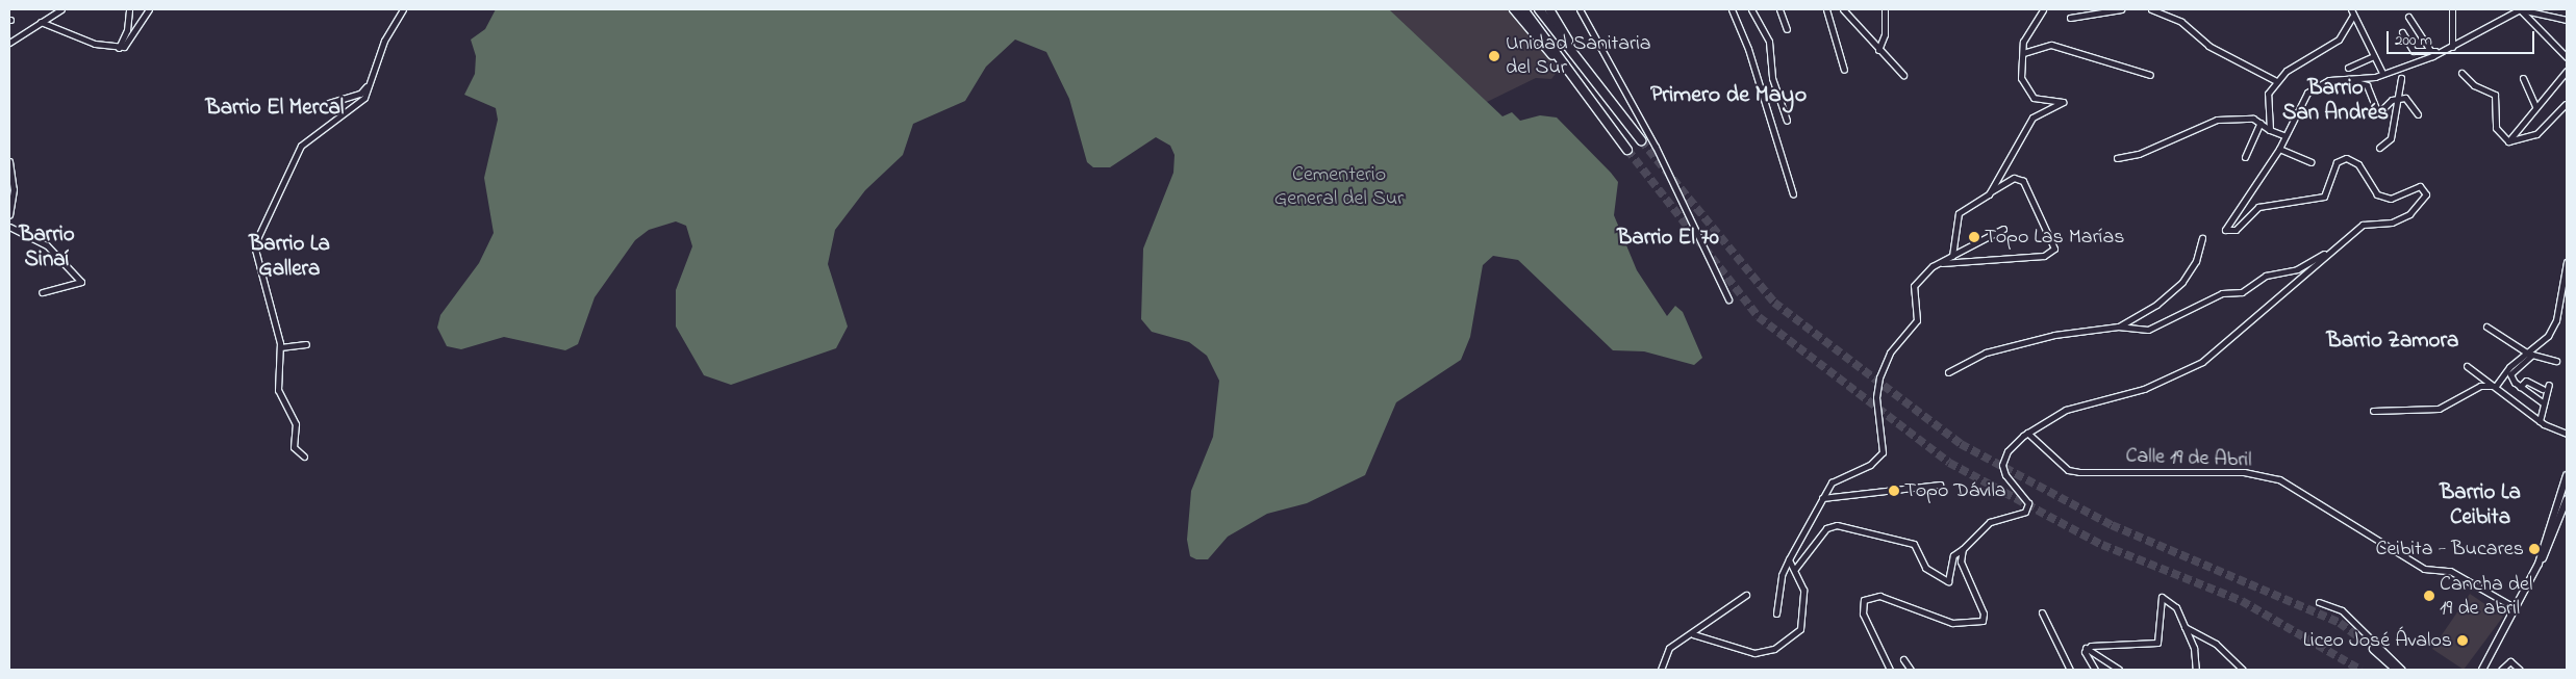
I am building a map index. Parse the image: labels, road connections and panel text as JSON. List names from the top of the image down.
{
  "streets": {
    "street": ["Calle 19 de Abril"]
  },
  "districts": [
    "Barrio San Andrés",
    "Primero de Mayo",
    "Barrio El Mercal",
    "Barrio Sinaí",
    "Barrio El 70",
    "Barrio La Gallera",
    "Barrio Zamora",
    "Barrio La Ceibita"
  ],
  "parks": ["Cementerio General del Sur"],
  "places": [
    "Unidad Sanitaria del Sur",
    "Topo Las Marías",
    "Topo Dávila",
    "Ceibita - Bucares",
    "Cancha del 19 de abril",
    "Liceo José Ávalos"
  ],
  "scale_bar": "200 m"
}
